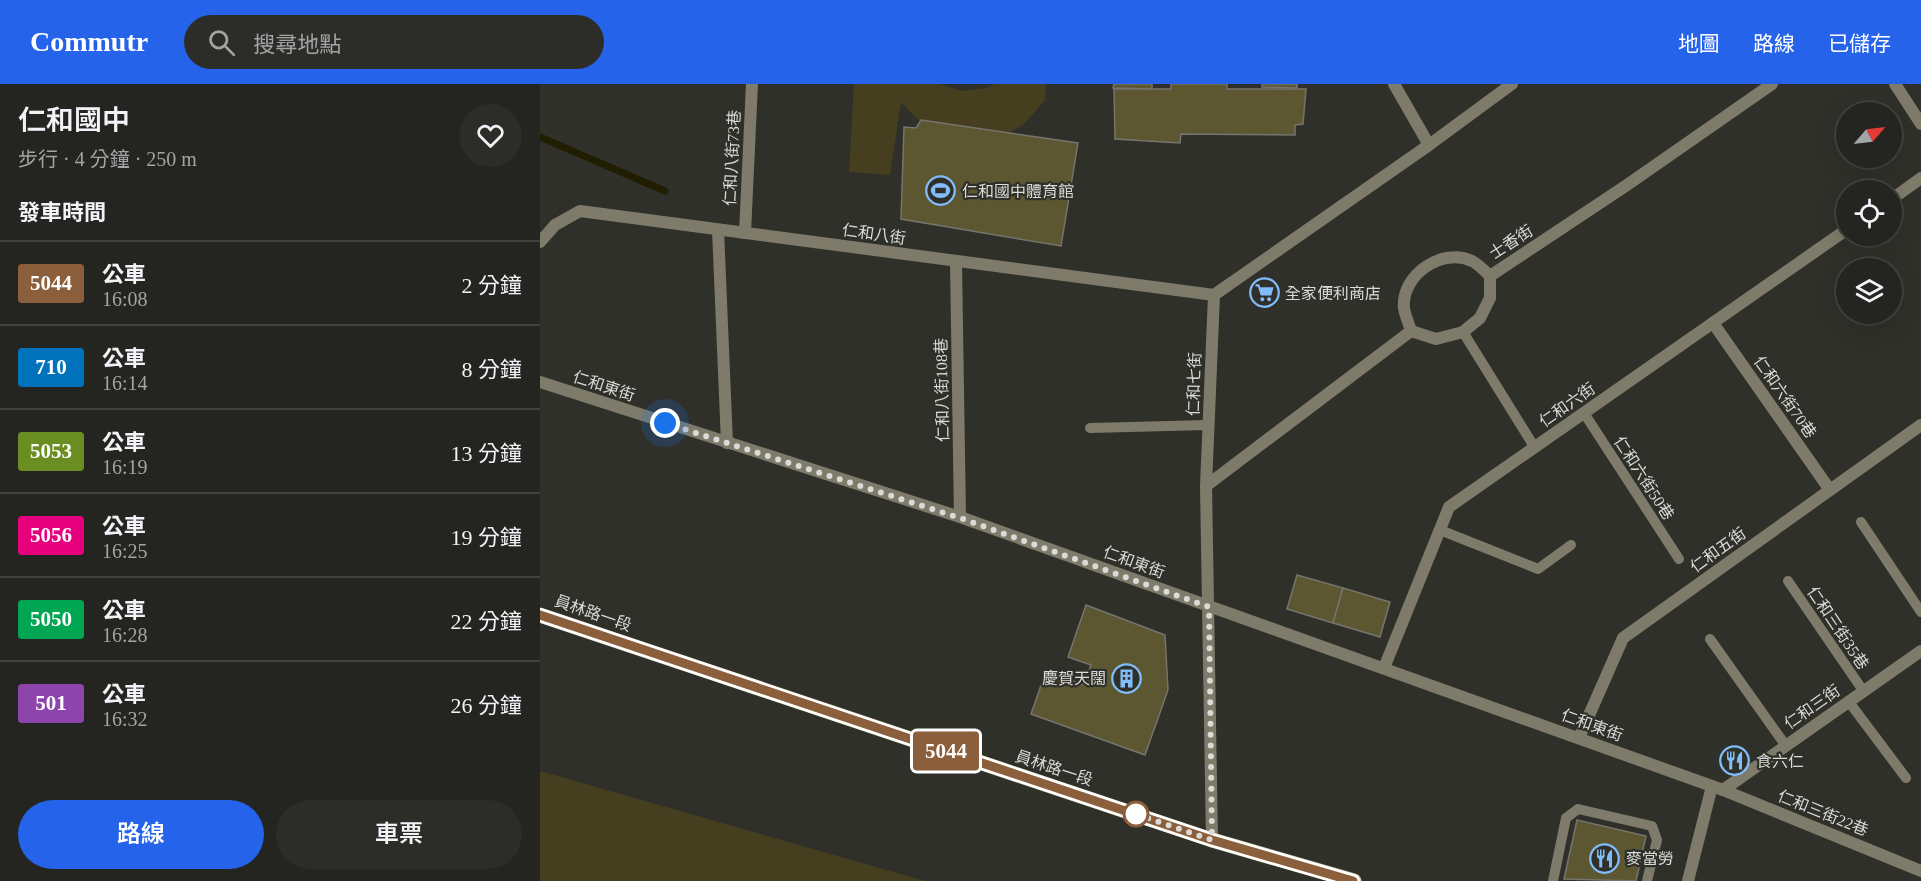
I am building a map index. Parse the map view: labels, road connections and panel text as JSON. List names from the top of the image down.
{
  "streets": {
    "main road": ["員林路一段"],
    "street": [
      "仁和八街73巷",
      "仁和八街",
      "士香街",
      "仁和七街",
      "仁和東街",
      "仁和八街108巷",
      "仁和六街70巷",
      "仁和六街",
      "仁和五街",
      "仁和三街",
      "仁和三街22巷"
    ],
    "lane": ["仁和六街50巷", "仁和三街35巷"]
  },
  "crossings": [
    ["仁和八街73巷", "仁和八街"],
    ["仁和八街", "仁和七街"],
    ["仁和八街", "仁和八街108巷"],
    ["仁和七街", "仁和東街"],
    ["仁和七街", "員林路一段"],
    ["仁和東街", "仁和八街108巷"],
    ["仁和東街", "仁和六街"],
    ["仁和東街", "仁和五街"],
    ["仁和東街", "仁和三街"],
    ["仁和東街", "仁和三街22巷"],
    ["仁和六街70巷", "仁和六街"],
    ["仁和六街70巷", "仁和五街"],
    ["仁和六街", "仁和六街50巷"],
    ["仁和三街35巷", "仁和三街"],
    ["仁和三街", "仁和三街22巷"]
  ],
  "places": {
    "sports": ["仁和國中體育館"],
    "supermarket": ["全家便利商店"],
    "building": ["慶賀天闊"],
    "restaurant": ["食六仁", "麥當勞"]
  },
  "lines": ["bus line 5044"],
  "north": "top right",
  "page": {
    "header": "Commutr",
    "search": "搜尋地點",
    "nav": ["地圖", "路線", "已儲存"],
    "heading": [
      ["仁和國中", "步行 · 4 分鐘 · 250 m"],
      "發車時間"
    ],
    "on_map": "5044",
    "list": [
      {
        "mark": "5044",
        "name": "公車",
        "note": "16:08",
        "value": "2 分鐘"
      },
      {
        "mark": "710",
        "name": "公車",
        "note": "16:14",
        "value": "8 分鐘"
      },
      {
        "mark": "5053",
        "name": "公車",
        "note": "16:19",
        "value": "13 分鐘"
      },
      {
        "mark": "5056",
        "name": "公車",
        "note": "16:25",
        "value": "19 分鐘"
      },
      {
        "mark": "5050",
        "name": "公車",
        "note": "16:28",
        "value": "22 分鐘"
      },
      {
        "mark": "501",
        "name": "公車",
        "note": "16:32",
        "value": "26 分鐘"
      }
    ],
    "buttons": ["路線", "車票"]
  }
}
